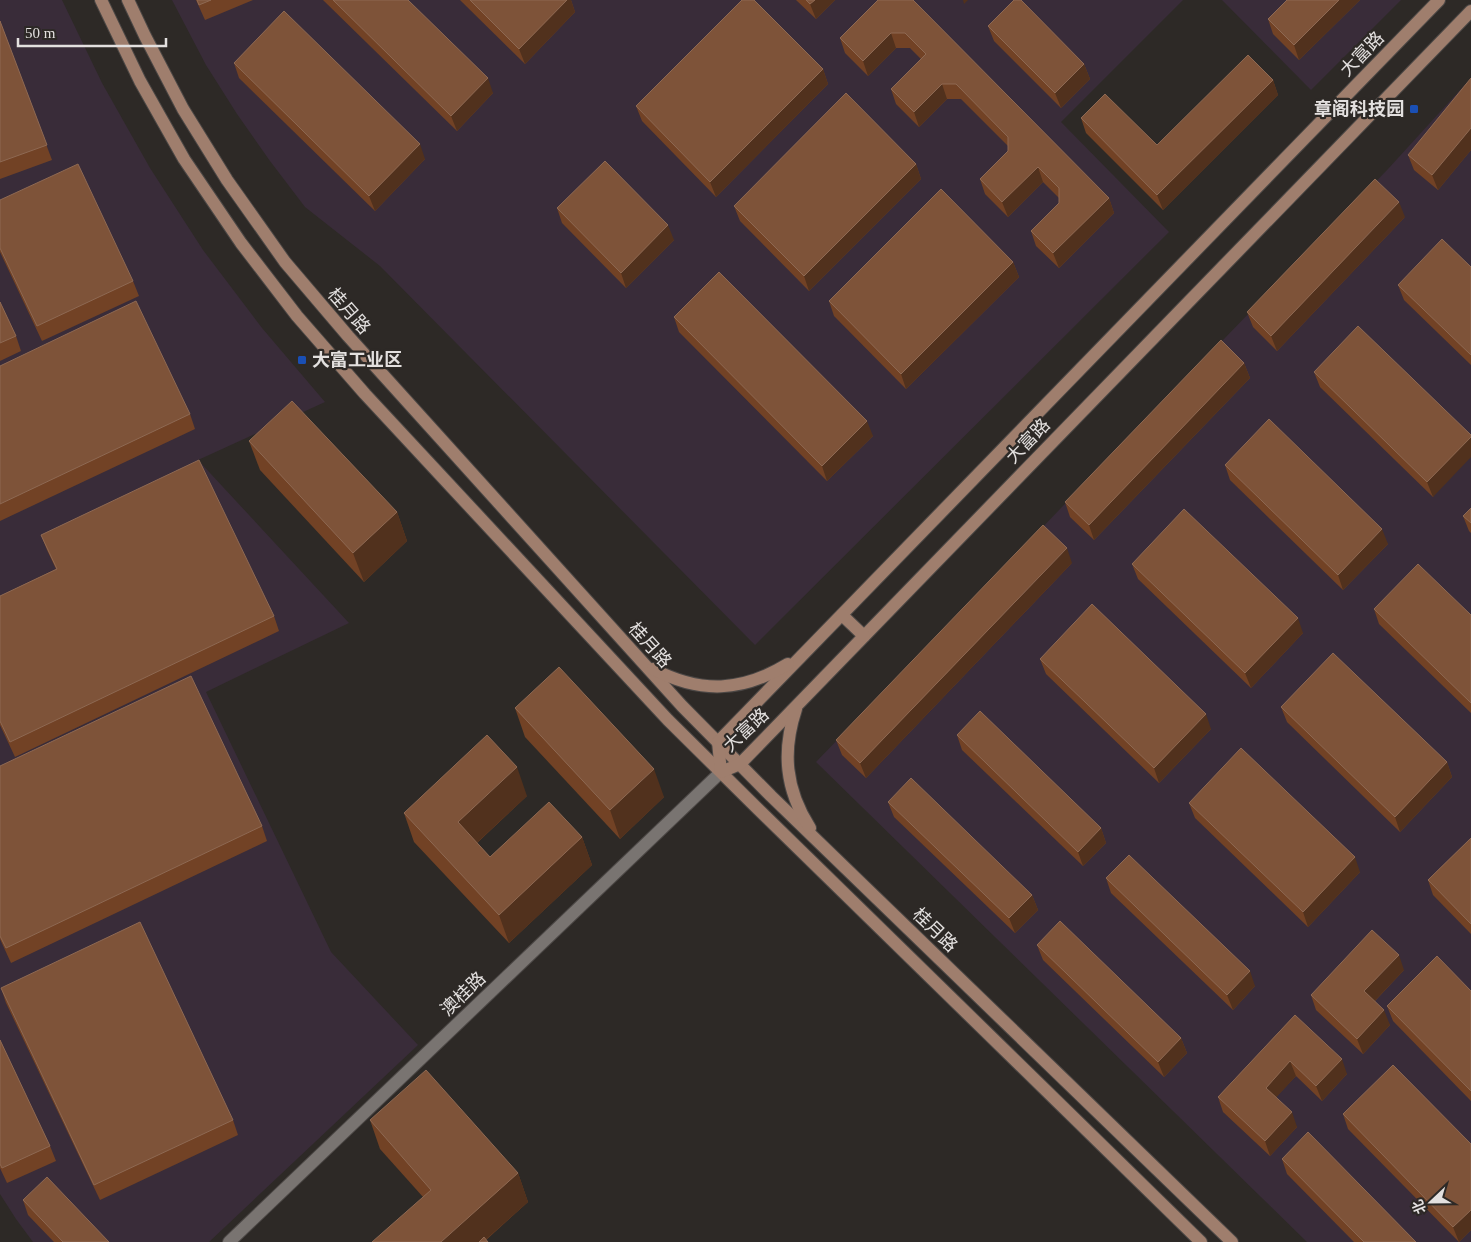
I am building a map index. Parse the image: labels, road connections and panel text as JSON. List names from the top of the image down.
{
  "streets": {
    "main road": ["大富路", "桂月路"],
    "street": ["澳桂路"]
  },
  "crossings": [
    ["大富路", "桂月路"],
    ["大富路", "澳桂路"],
    ["桂月路", "澳桂路"]
  ],
  "places": {
    "transit": ["章阁科技园", "大富工业区"]
  },
  "scale_bar": "50 m",
  "north": "left"
}
